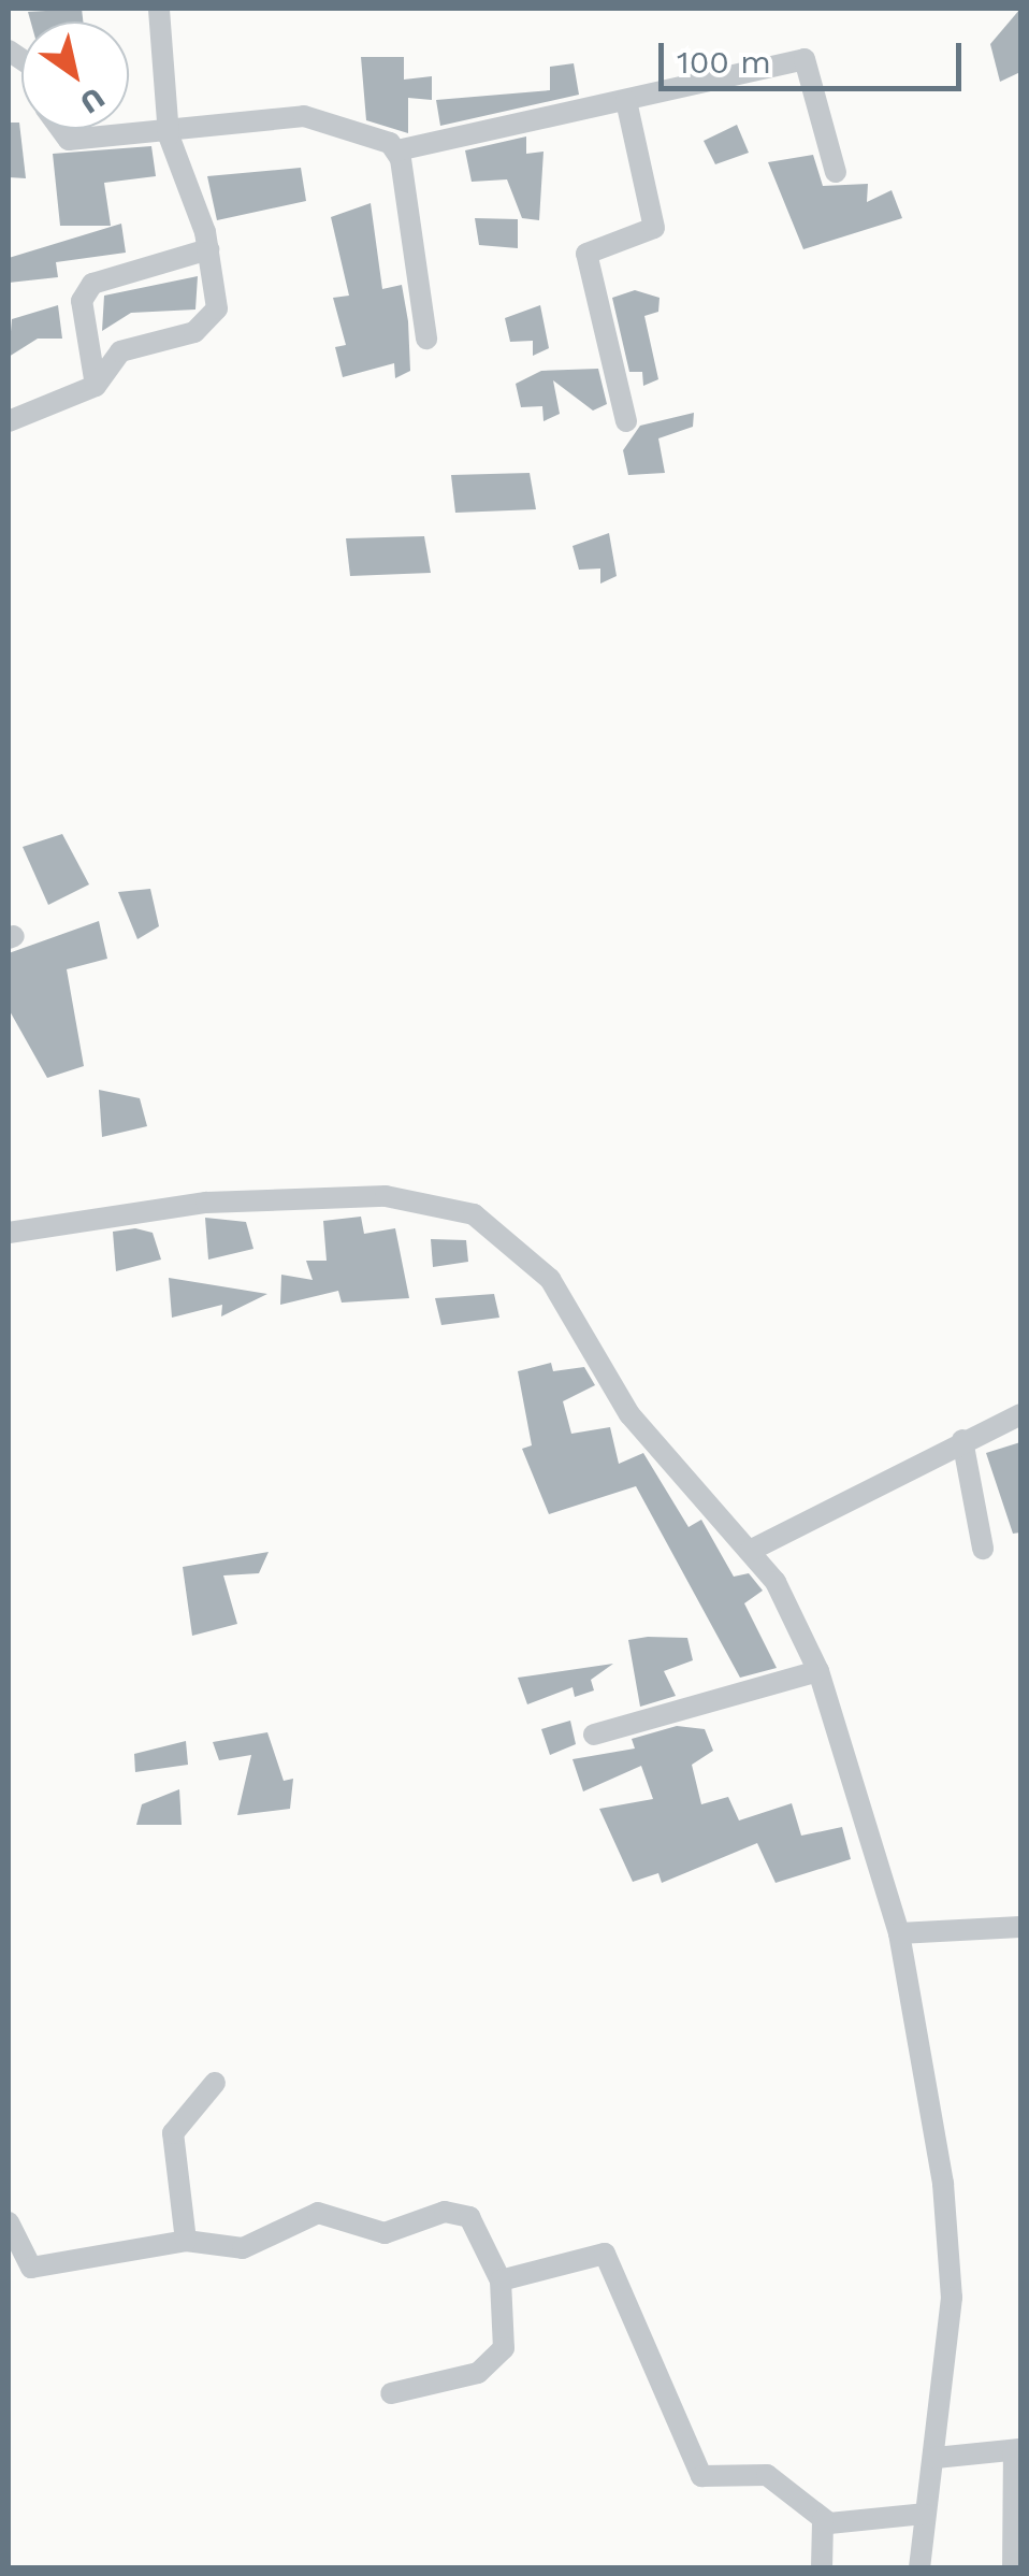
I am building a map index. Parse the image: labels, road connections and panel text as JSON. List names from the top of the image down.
{
  "scale_bar": "100 m",
  "north": "bottom right"
}
